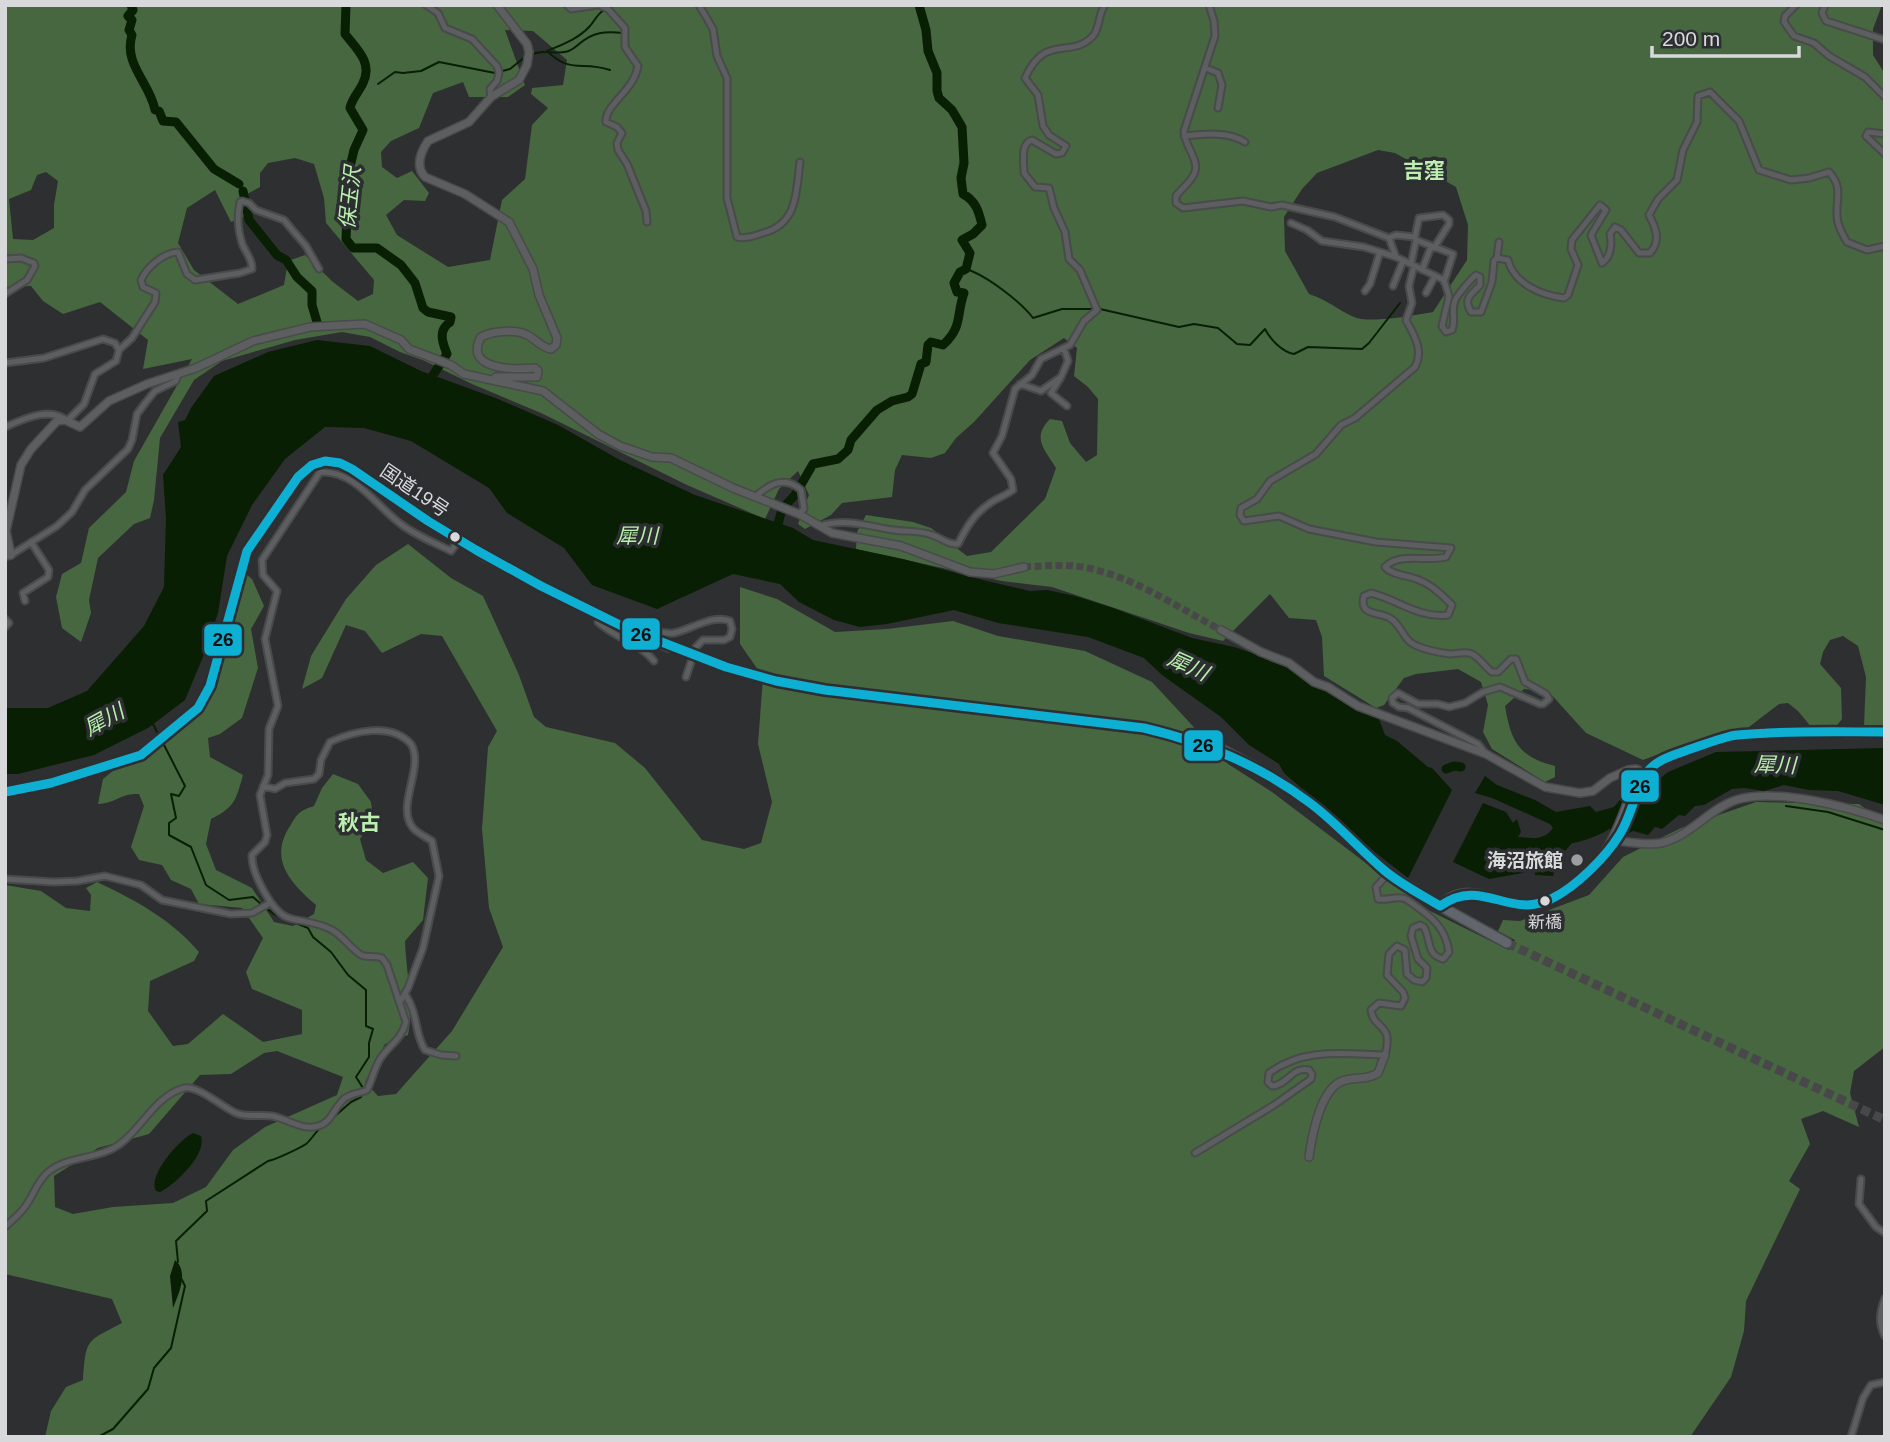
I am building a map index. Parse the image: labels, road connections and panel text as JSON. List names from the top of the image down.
{
  "streets": {
    "highway": ["国道19号"]
  },
  "districts": ["吉窪", "秋古"],
  "water": ["保玉沢", "犀川"],
  "places": ["海沼旅館", "新橋"],
  "lines": ["transit line 26"],
  "scale_bar": "200 m"
}
